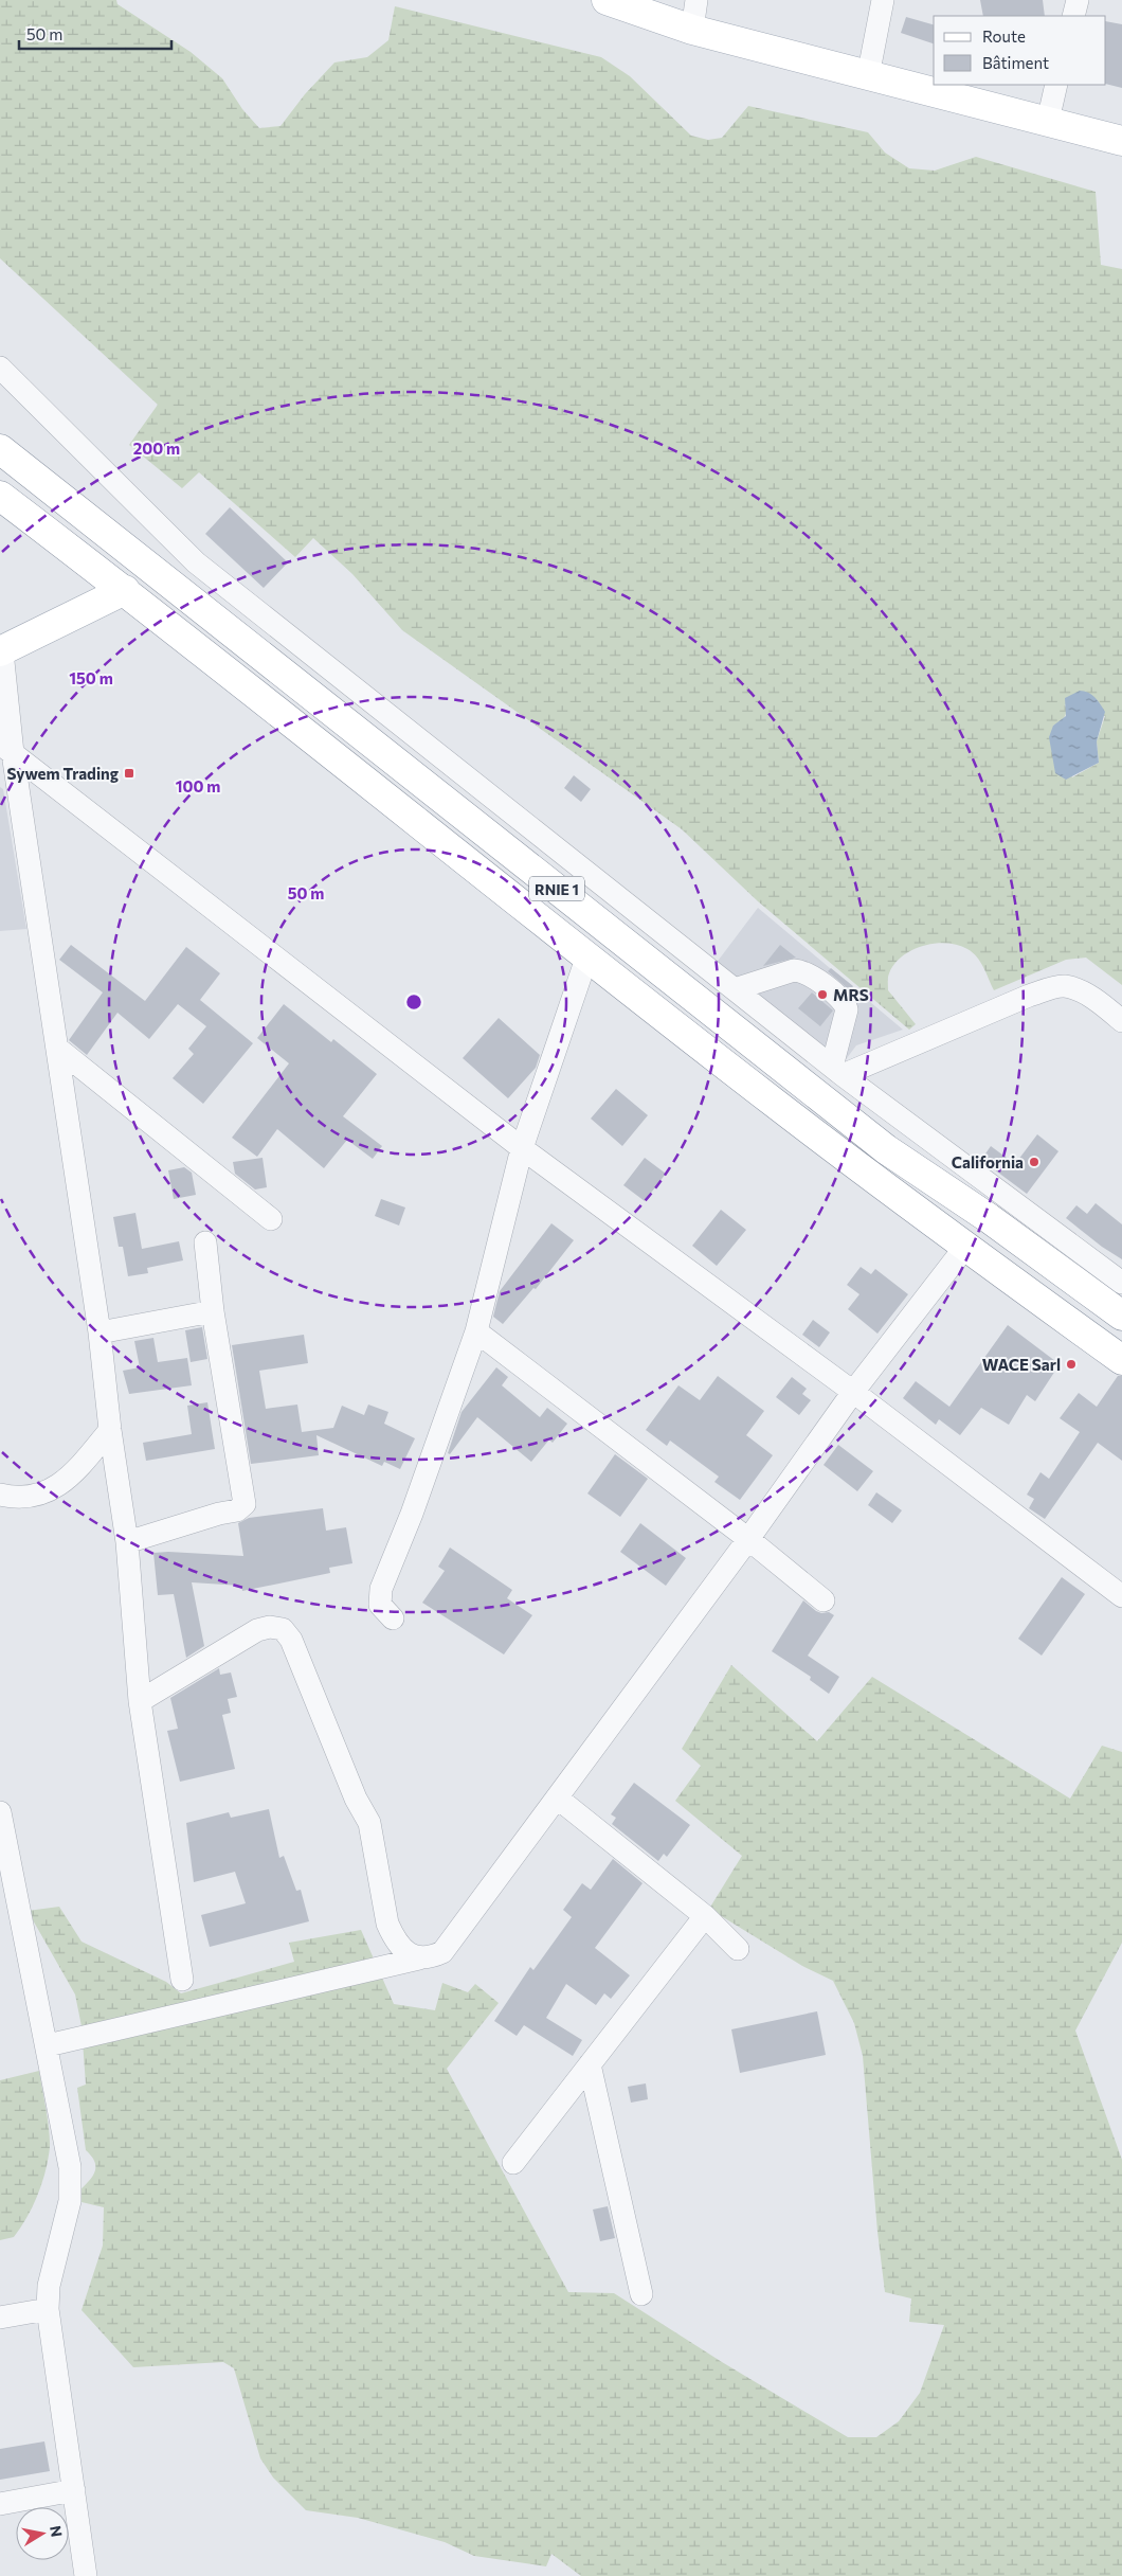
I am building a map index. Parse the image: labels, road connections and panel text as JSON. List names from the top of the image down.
{
  "streets": {
    "main road": ["RNIE 1"]
  },
  "places": {
    "transit": ["Sywem Trading"],
    "other": ["MRS", "California", "WACE Sarl"]
  },
  "legend": ["Route", "Bâtiment"],
  "scale_bar": "50 m",
  "north": "right",
  "rings": [
    "200 m",
    "150 m",
    "100 m",
    "50 m"
  ]
}
